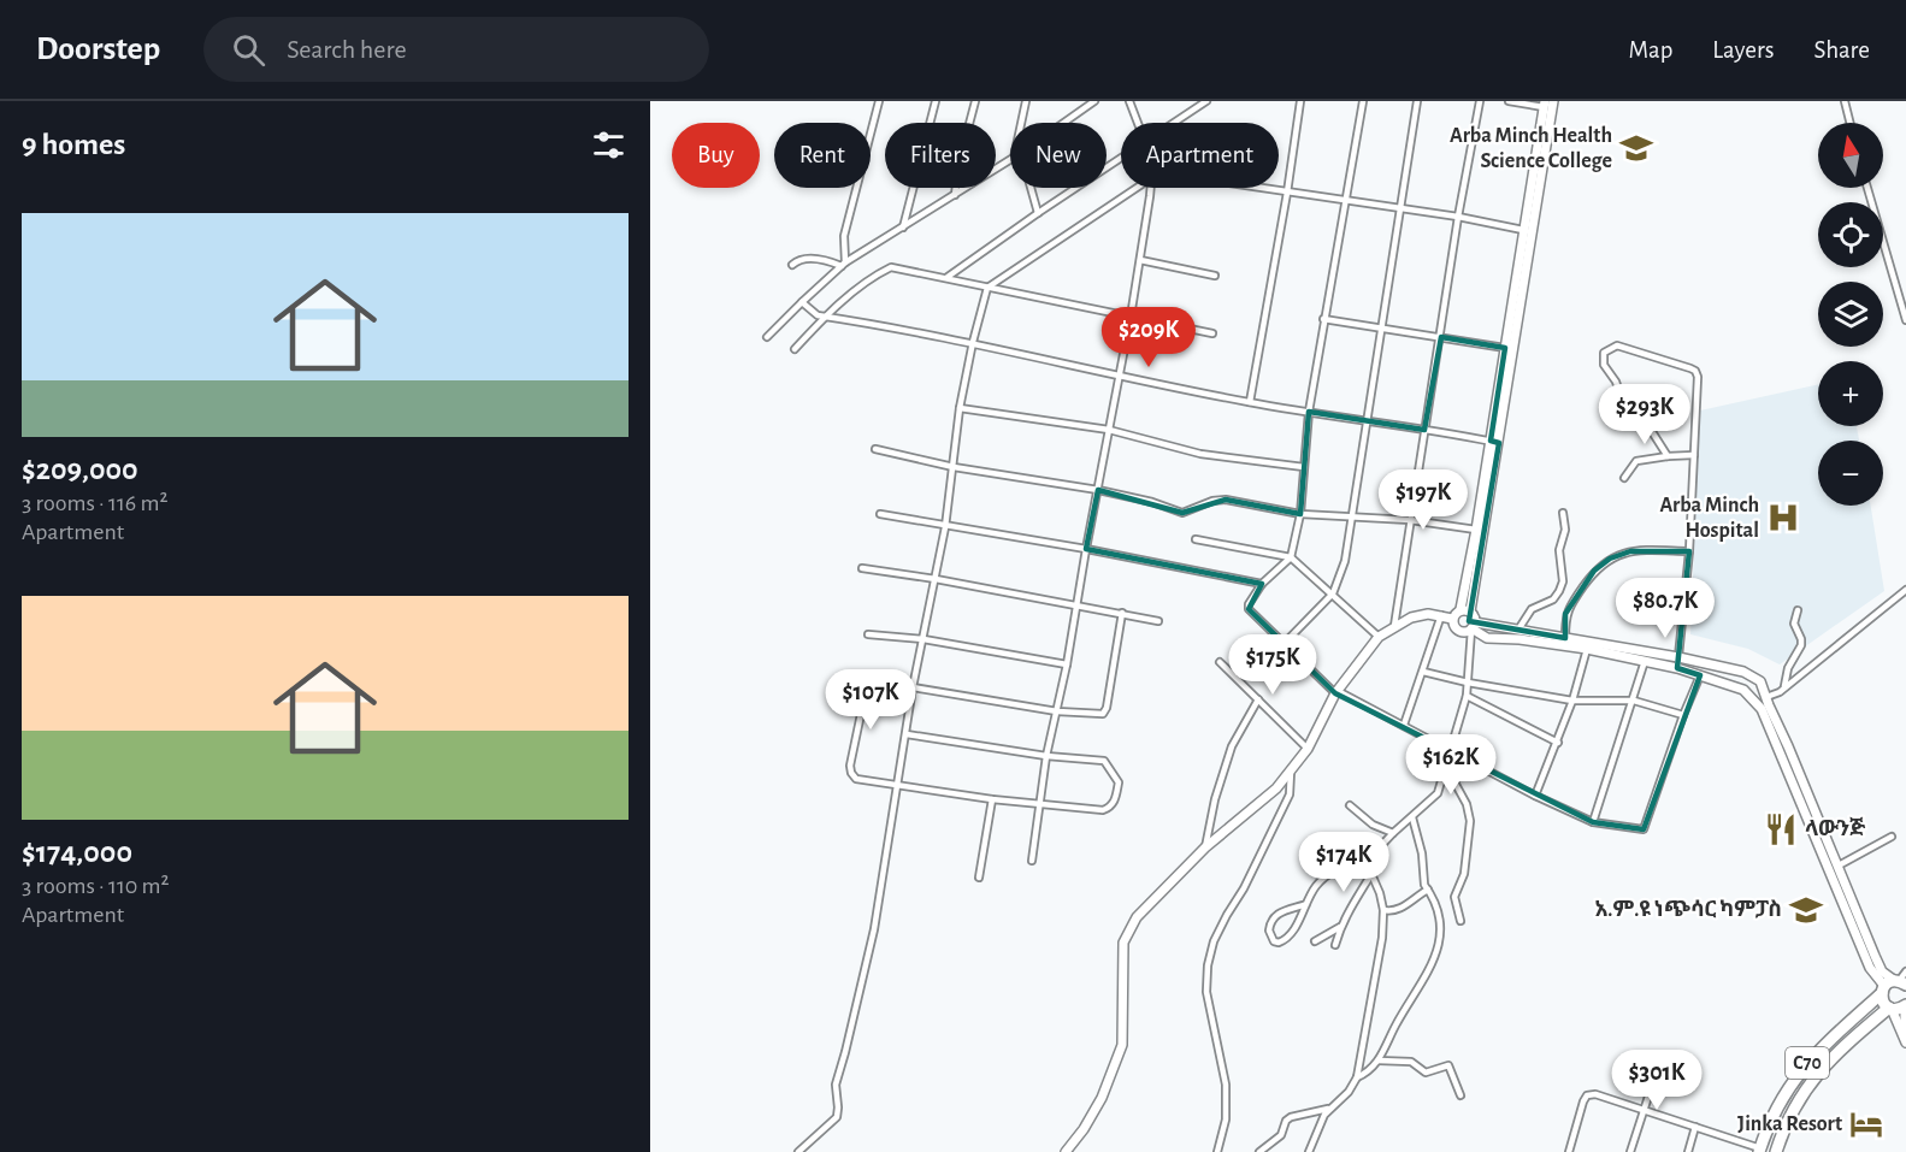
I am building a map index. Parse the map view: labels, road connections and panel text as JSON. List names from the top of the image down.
{
  "streets": {
    "highway": ["C70"]
  },
  "places": {
    "school or university": ["Arba Minch Health Science College", "አ.ም.ዩ ነጭሳር ካምፓስ"],
    "hospital": ["Arba Minch Hospital"],
    "restaurant": ["ላውንጅ"],
    "hotel": ["Jinka Resort"]
  },
  "north": "top",
  "page": {
    "header": "Doorstep",
    "search": "Search here",
    "nav": ["Map", "Layers", "Share"],
    "heading": "9 homes",
    "map_buttons": ["+", "−"],
    "chip": [
      "Buy",
      "Rent",
      "Filters",
      "New",
      "Apartment"
    ],
    "list": [
      {
        "name": "$209,000",
        "note": "3 rooms · 116 m² · Apartment"
      },
      {
        "name": "$174,000",
        "note": "3 rooms · 110 m² · Apartment"
      }
    ],
    "price": [
      "$209K",
      "$293K",
      "$197K",
      "$80.7K",
      "$175K",
      "$107K",
      "$162K",
      "$174K",
      "$301K"
    ]
  }
}
